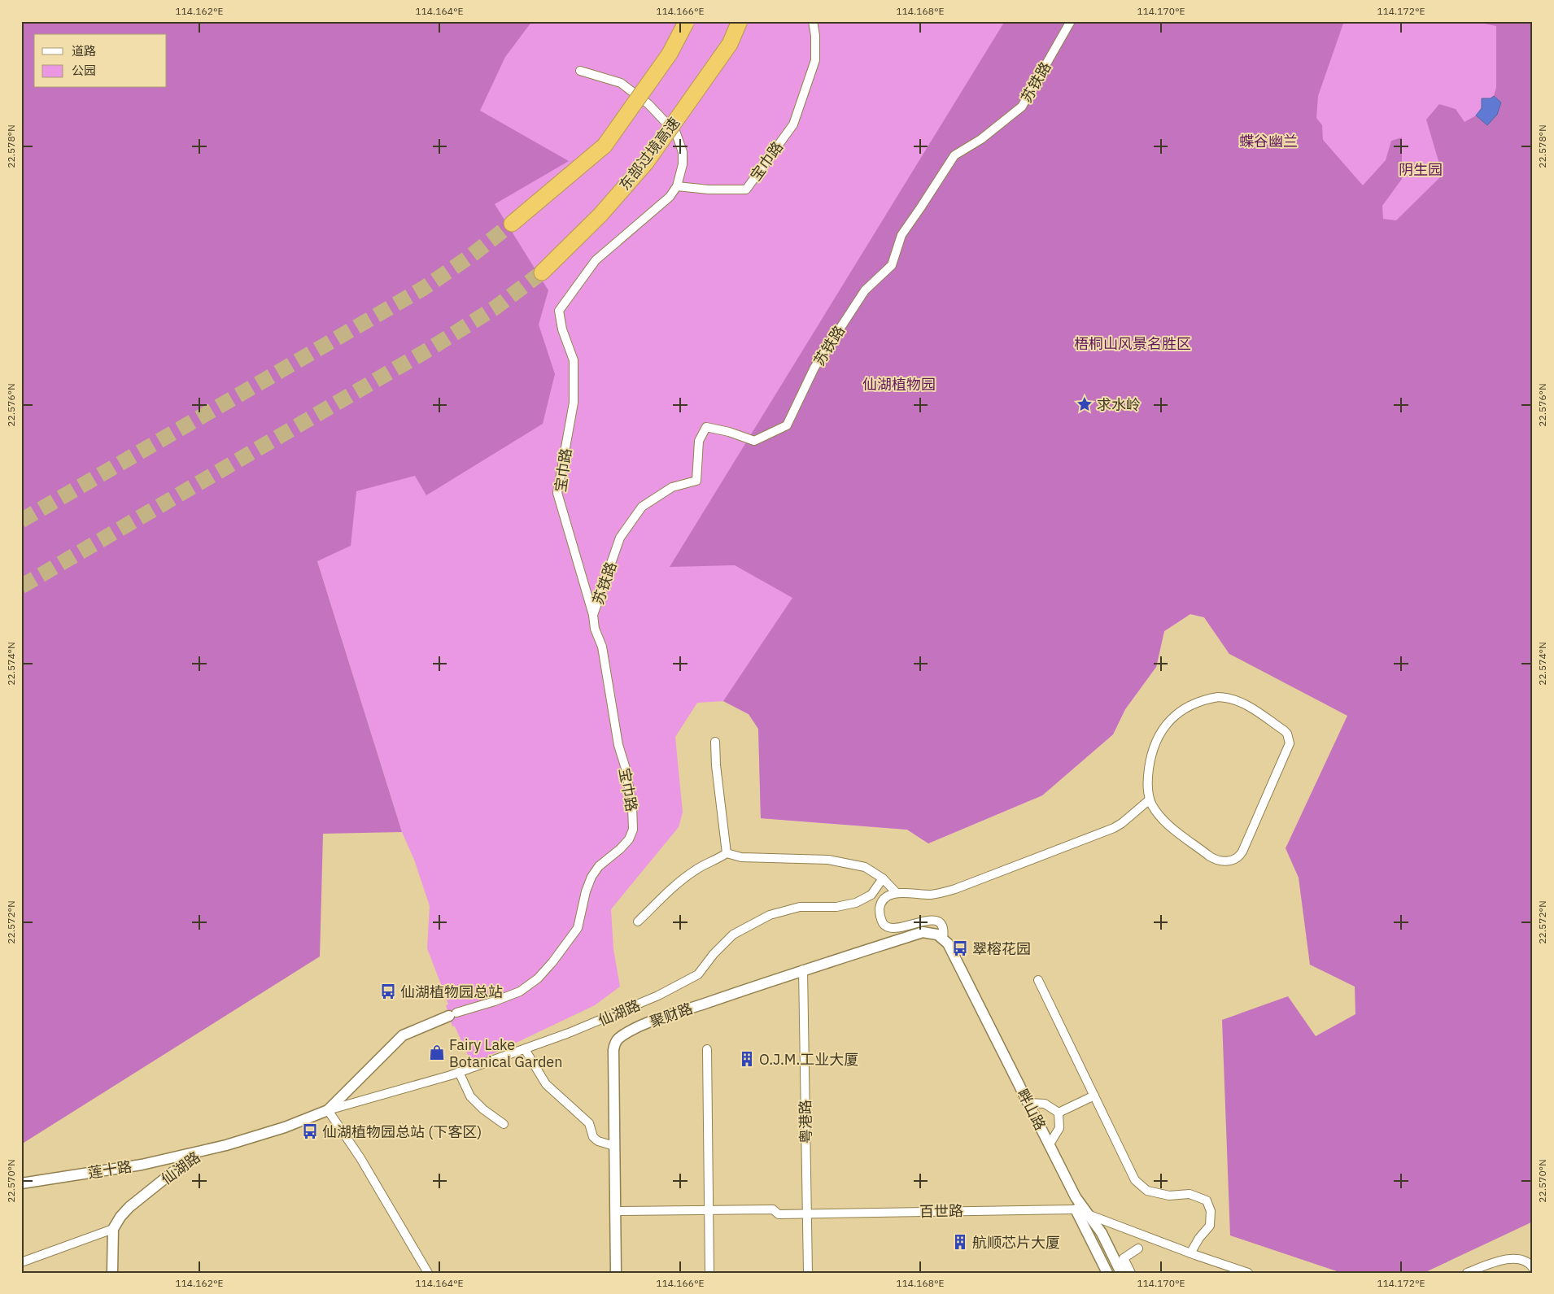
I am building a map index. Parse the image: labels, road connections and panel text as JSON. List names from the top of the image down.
{
  "streets": {
    "highway": ["东部过境高速"],
    "street": [
      "苏铁路",
      "宝巾路",
      "仙湖路",
      "聚财路",
      "畔山路",
      "粤港路",
      "莲十路",
      "百世路"
    ]
  },
  "crossings": [
    ["苏铁路", "宝巾路"],
    ["宝巾路", "仙湖路"],
    ["仙湖路", "莲十路"],
    ["聚财路", "畔山路"],
    ["聚财路", "粤港路"],
    ["聚财路", "百世路"],
    ["粤港路", "百世路"]
  ],
  "parks": [
    "蝶谷幽兰",
    "阴生园",
    "梧桐山风景名胜区",
    "仙湖植物园"
  ],
  "places": {
    "place": ["求水岭"],
    "bus stop": ["翠榕花园", "仙湖植物园总站", "仙湖植物园总站 (下客区)"],
    "shop": ["Fairy Lake Botanical Garden"],
    "building": ["O.J.M.工业大厦", "航顺芯片大厦"]
  },
  "legend": ["道路", "公园"],
  "coordinates": [
    "114.162°E",
    "114.164°E",
    "114.166°E",
    "114.168°E",
    "114.170°E",
    "114.172°E",
    "22.578°N",
    "22.576°N",
    "22.574°N",
    "22.572°N",
    "22.570°N"
  ]
}
